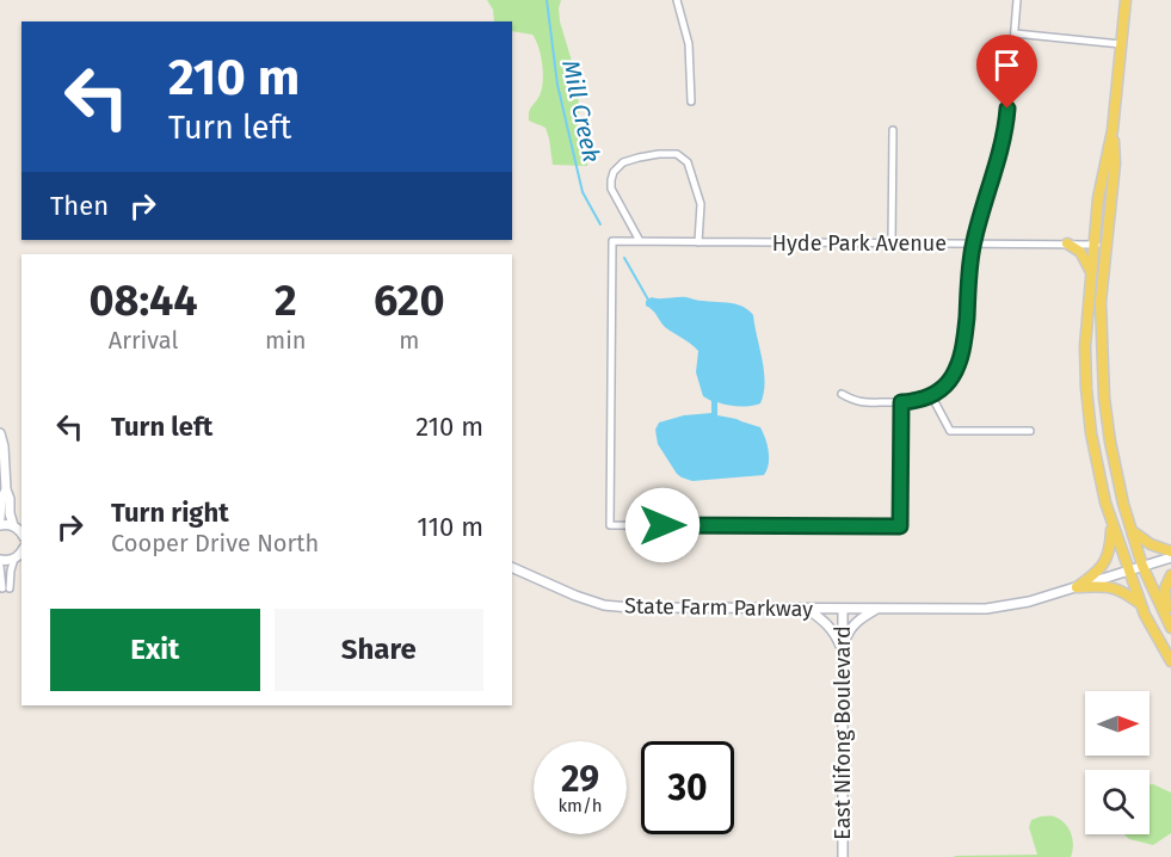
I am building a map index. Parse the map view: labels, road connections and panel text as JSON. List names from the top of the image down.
{
  "streets": {
    "street": ["Hyde Park Avenue", "State Farm Parkway", "East Nifong Boulevard"]
  },
  "crossings": [
    ["State Farm Parkway", "East Nifong Boulevard"]
  ],
  "water": ["Mill Creek"],
  "north": "right",
  "page": {
    "turn": ["210 m", "Turn left"],
    "then": "Then",
    "eta": [
      "08:44",
      "Arrival",
      "2",
      "min",
      "620",
      "m"
    ],
    "list": [
      {
        "name": "Turn left",
        "value": "210 m"
      },
      {
        "name": "Turn right",
        "note": "Cooper Drive North",
        "value": "110 m"
      }
    ],
    "buttons": ["Exit", "Share"],
    "speed": "29 km/h",
    "limit": "30"
  }
}
